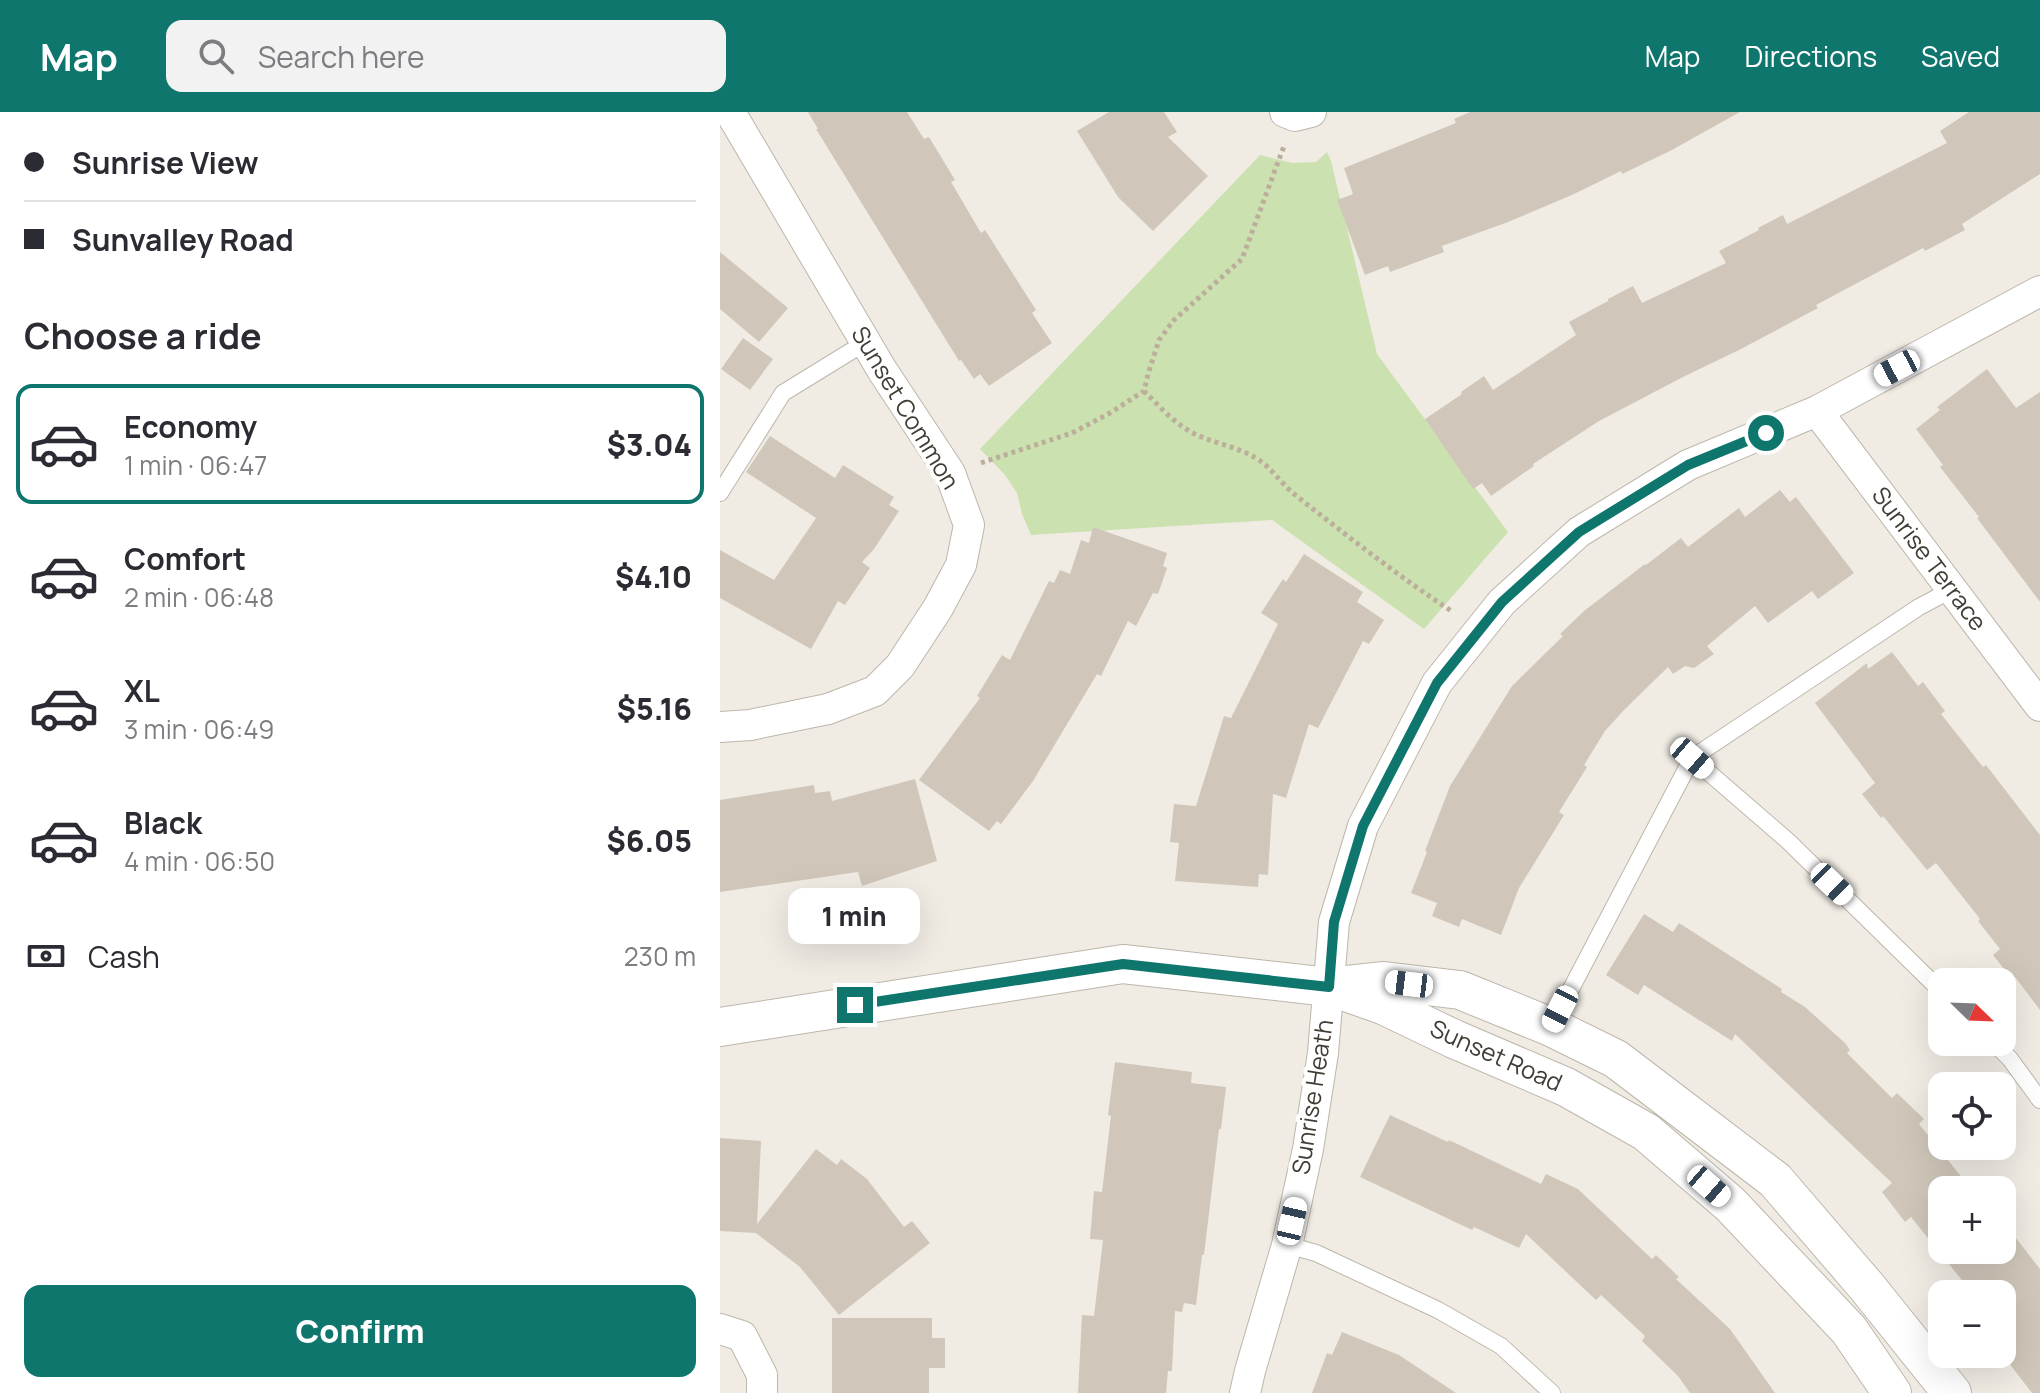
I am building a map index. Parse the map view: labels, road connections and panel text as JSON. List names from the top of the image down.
{
  "streets": {
    "street": [
      "Sunset Common",
      "Sunrise Terrace",
      "Sunset Road",
      "Sunrise Heath"
    ]
  },
  "crossings": [
    ["Sunrise Terrace", "Sunrise Heath"],
    ["Sunset Road", "Sunrise Heath"]
  ],
  "north": "bottom right",
  "page": {
    "header": "Map",
    "search": "Search here",
    "nav": ["Map", "Directions", "Saved"],
    "banner": ["Sunrise View", "Sunvalley Road"],
    "heading": "Choose a ride",
    "list": [
      {
        "name": "Economy",
        "note": "1 min · 06:47",
        "value": "$3.04"
      },
      {
        "name": "Comfort",
        "note": "2 min · 06:48",
        "value": "$4.10"
      },
      {
        "name": "XL",
        "note": "3 min · 06:49",
        "value": "$5.16"
      },
      {
        "name": "Black",
        "note": "4 min · 06:50",
        "value": "$6.05"
      }
    ],
    "bubble": "1 min",
    "pay": ["Cash", "230 m"],
    "map_buttons": ["+", "−"],
    "buttons": "Confirm"
  }
}
